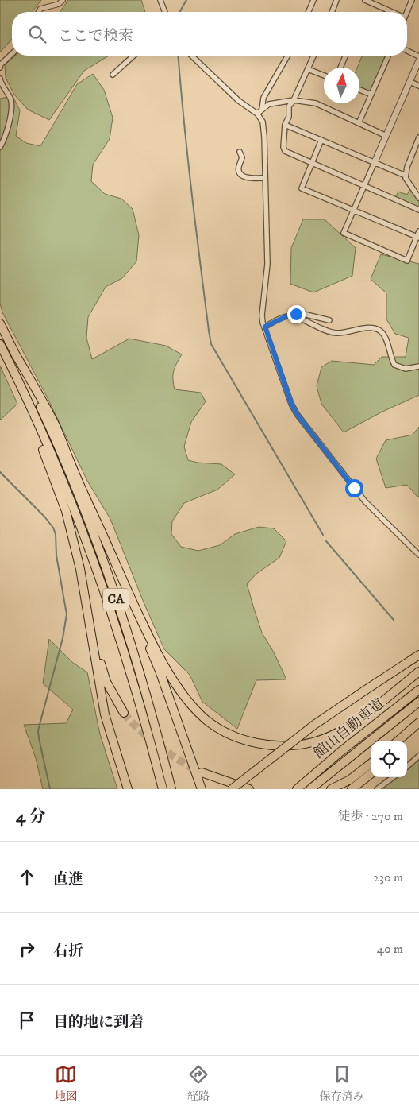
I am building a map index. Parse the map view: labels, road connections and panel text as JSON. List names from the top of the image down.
{
  "streets": {
    "highway": ["CA", "館山自動車道"]
  },
  "north": "top",
  "page": {
    "search": "ここで検索",
    "heading": ["4 分", "徒歩 · 270 m"],
    "list": [
      ["直進", "230 m"],
      ["右折", "40 m"],
      "目的地に到着"
    ],
    "nav": ["地図", "経路", "保存済み"]
  }
}
